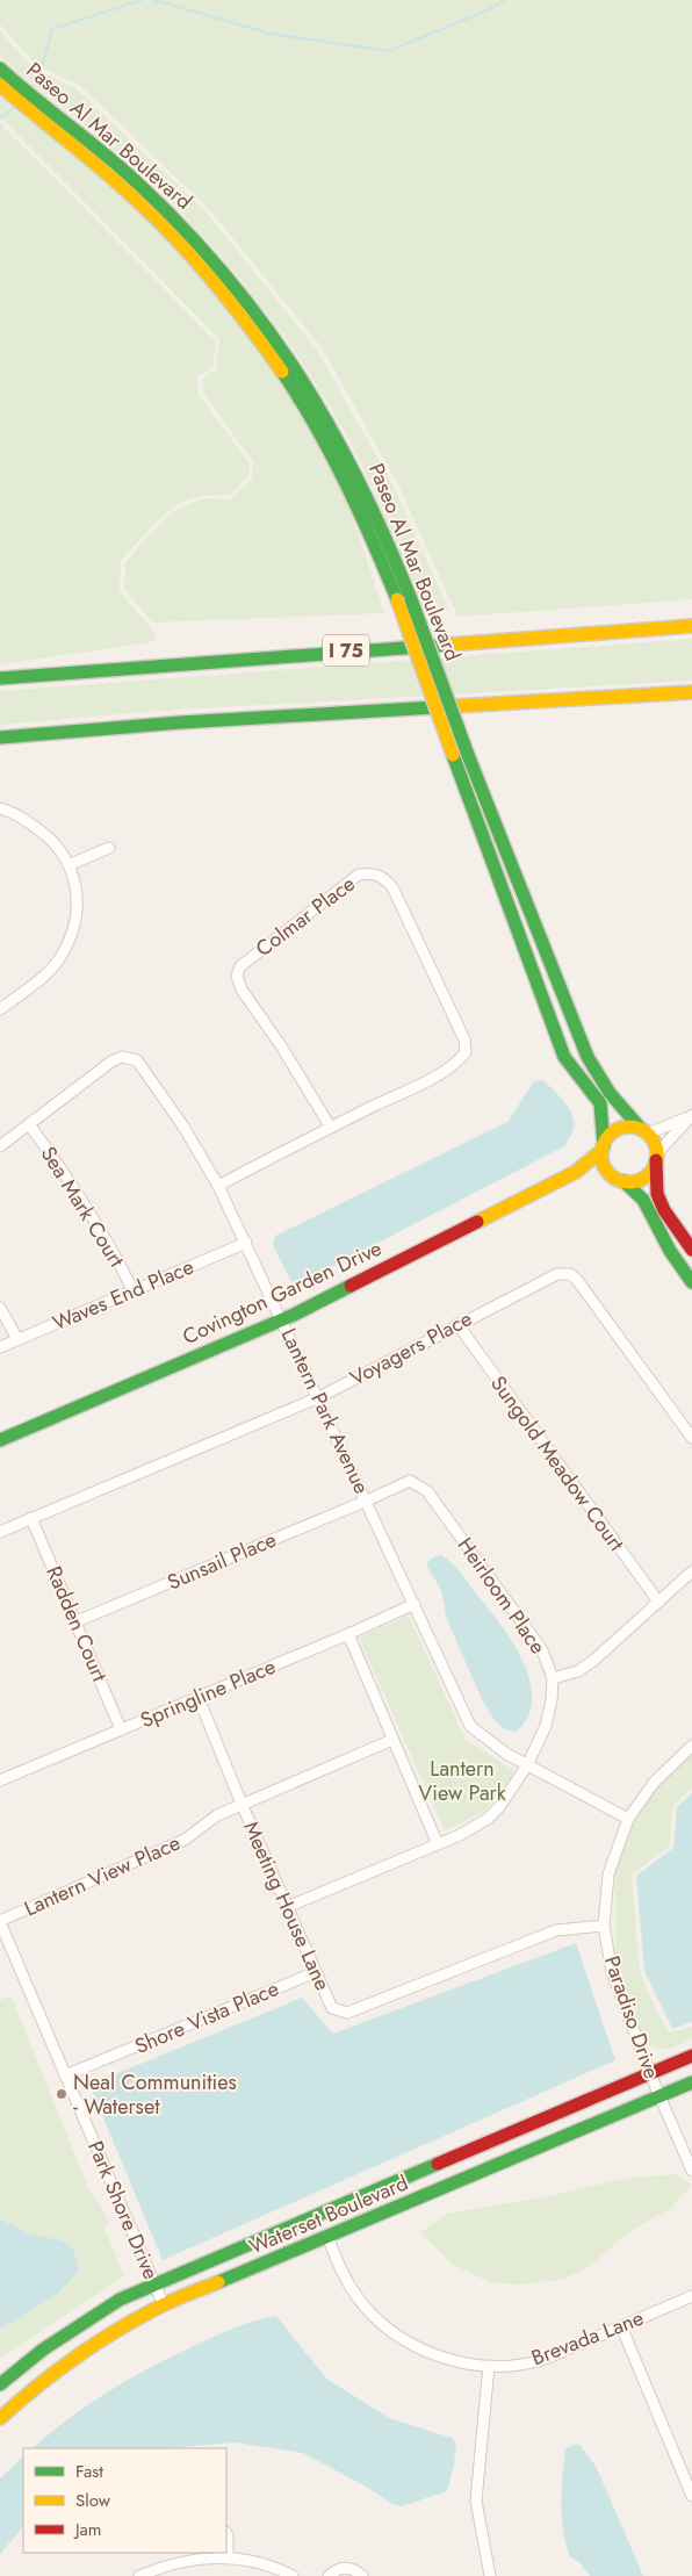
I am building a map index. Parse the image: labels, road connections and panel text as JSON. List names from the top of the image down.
{
  "streets": {
    "main road": [
      "Paseo Al Mar Boulevard",
      "I 75",
      "Covington Garden Drive",
      "Waterset Boulevard"
    ],
    "street": [
      "Colmar Place",
      "Sea Mark Court",
      "Waves End Place",
      "Voyagers Place",
      "Lantern Park Avenue",
      "Sungold Meadow Court",
      "Sunsail Place",
      "Heirloom Place",
      "Radden Court",
      "Springline Place",
      "Lantern View Place",
      "Meeting House Lane",
      "Shore Vista Place",
      "Paradiso Drive",
      "Park Shore Drive",
      "Brevada Lane"
    ]
  },
  "crossings": [
    ["Paseo Al Mar Boulevard", "Covington Garden Drive"],
    ["Colmar Place", "Lantern Park Avenue"],
    ["Sea Mark Court", "Waves End Place"],
    ["Sea Mark Court", "Lantern Park Avenue"],
    ["Covington Garden Drive", "Lantern Park Avenue"],
    ["Waves End Place", "Lantern Park Avenue"],
    ["Voyagers Place", "Lantern Park Avenue"],
    ["Voyagers Place", "Sungold Meadow Court"],
    ["Voyagers Place", "Radden Court"],
    ["Lantern Park Avenue", "Sunsail Place"],
    ["Lantern Park Avenue", "Heirloom Place"],
    ["Lantern Park Avenue", "Springline Place"],
    ["Lantern Park Avenue", "Paradiso Drive"],
    ["Sunsail Place", "Heirloom Place"],
    ["Sunsail Place", "Radden Court"],
    ["Heirloom Place", "Meeting House Lane"],
    ["Radden Court", "Springline Place"],
    ["Springline Place", "Meeting House Lane"],
    ["Lantern View Place", "Meeting House Lane"],
    ["Lantern View Place", "Park Shore Drive"],
    ["Meeting House Lane", "Shore Vista Place"],
    ["Meeting House Lane", "Paradiso Drive"],
    ["Shore Vista Place", "Park Shore Drive"],
    ["Paradiso Drive", "Waterset Boulevard"],
    ["Park Shore Drive", "Waterset Boulevard"],
    ["Waterset Boulevard", "Brevada Lane"]
  ],
  "parks": ["Lantern View Park"],
  "places": ["Neal Communities - Waterset"],
  "legend": ["Fast", "Slow", "Jam"]
}
